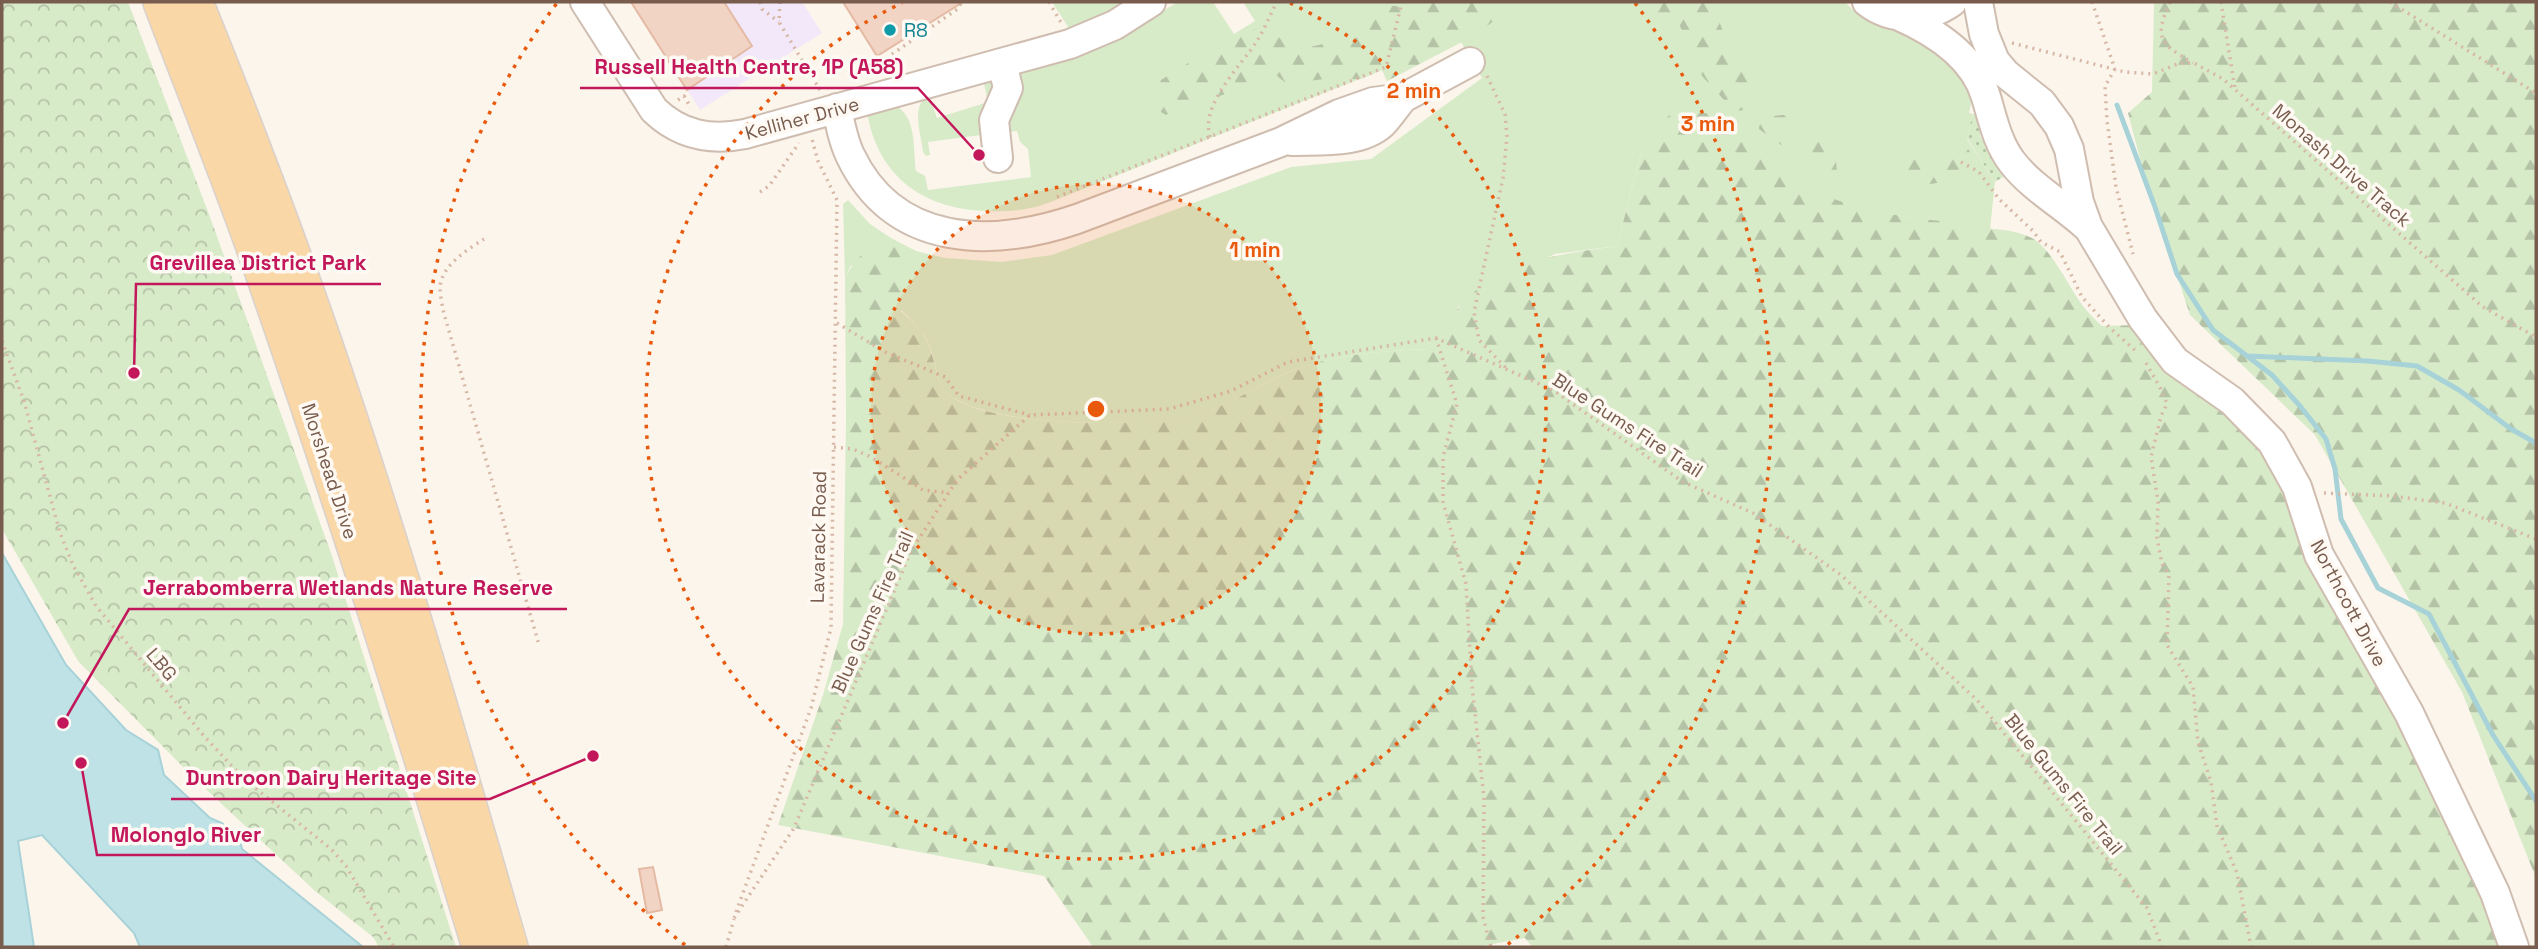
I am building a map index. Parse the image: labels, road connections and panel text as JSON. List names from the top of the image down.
{
  "streets": {
    "main road": ["Morshead Drive"],
    "street": ["Kelliher Drive", "Northcott Drive"],
    "path": [
      "Monash Drive Track",
      "Blue Gums Fire Trail",
      "Lavarack Road",
      "LBG"
    ]
  },
  "crossings": [
    ["Kelliher Drive", "Lavarack Road"],
    ["Blue Gums Fire Trail", "Lavarack Road"]
  ],
  "places": [
    "R8",
    "Russell Health Centre, 1P (A58)",
    "Grevillea District Park",
    "Jerrabomberra Wetlands Nature Reserve",
    "Duntroon Dairy Heritage Site",
    "Molonglo River"
  ],
  "rings": ["2 min", "3 min", "1 min"]
}
